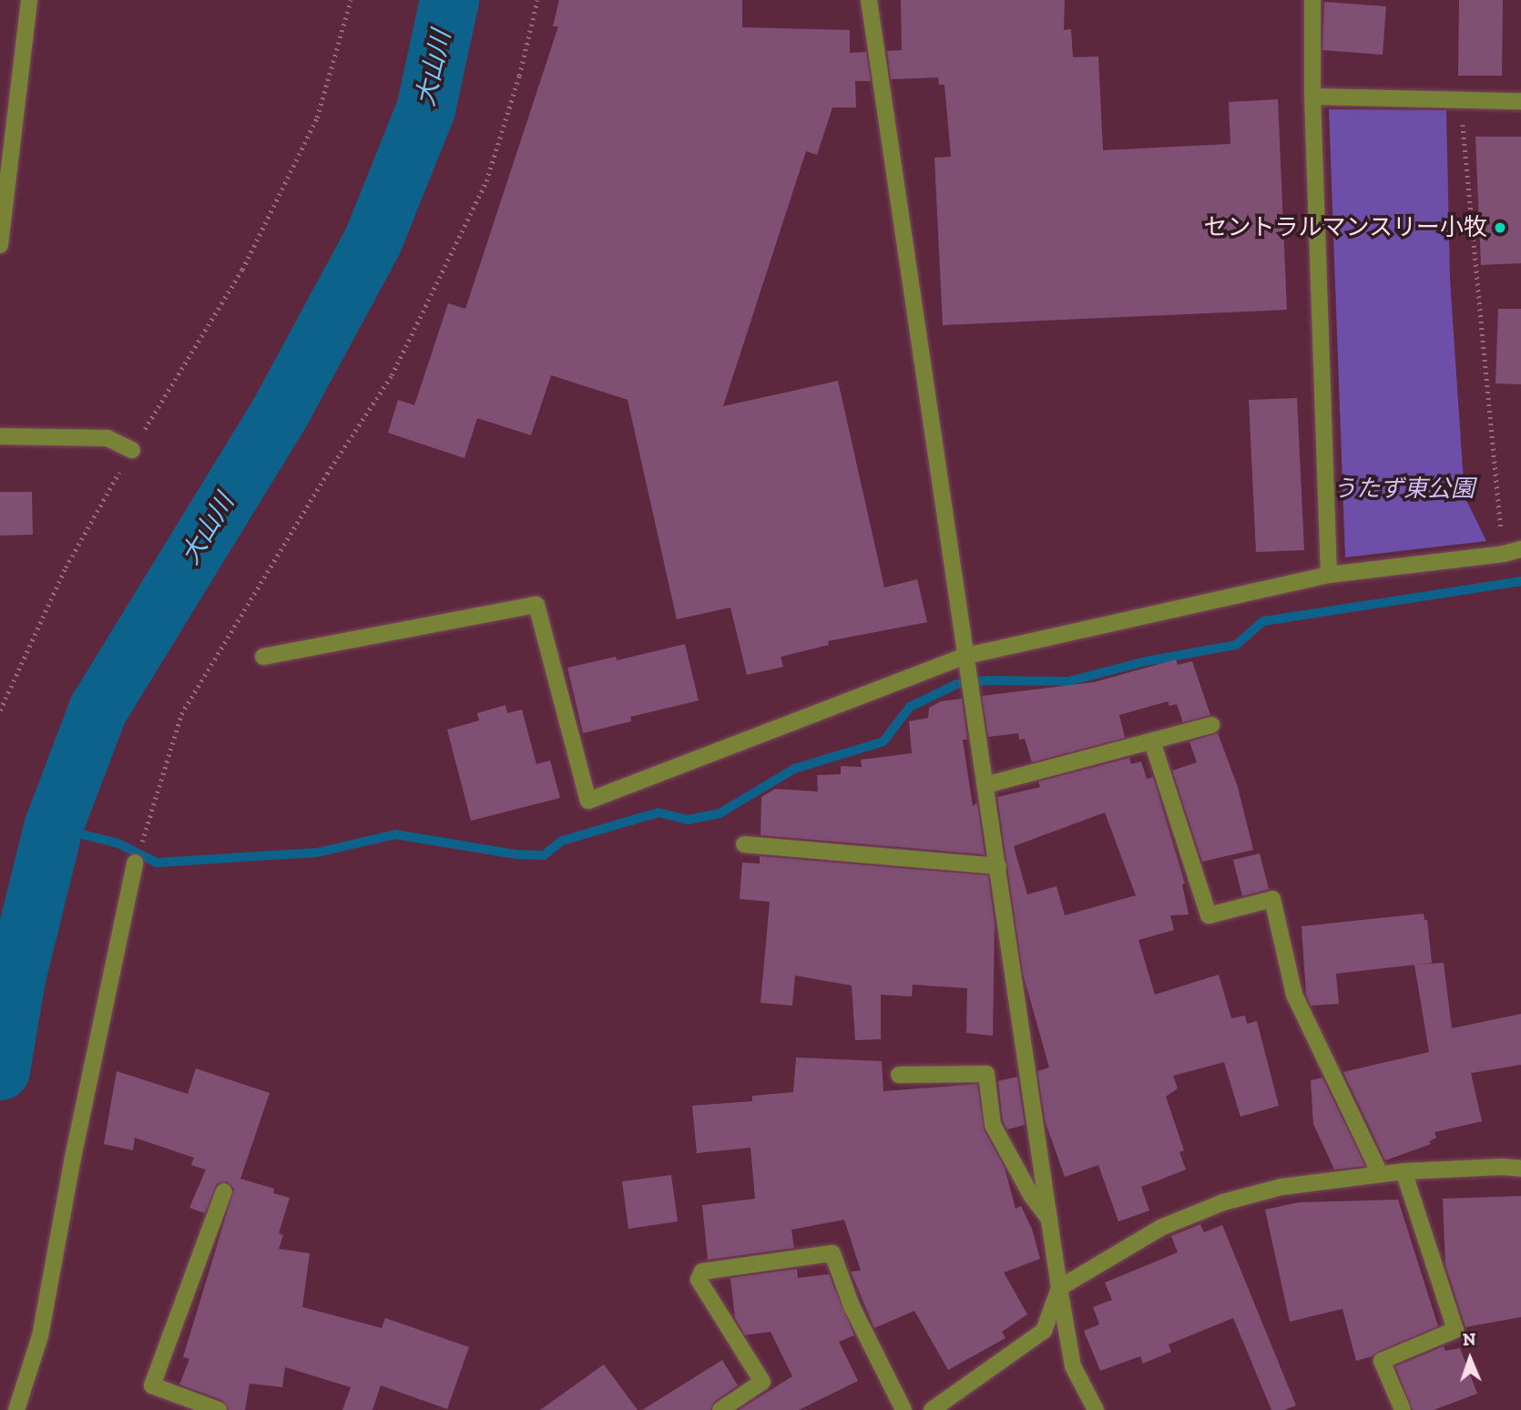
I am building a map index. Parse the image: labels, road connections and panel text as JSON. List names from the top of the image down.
{
  "water": ["大山川"],
  "parks": ["うたず東公園"],
  "places": ["セントラルマンスリー小牧"],
  "north": "top"
}
